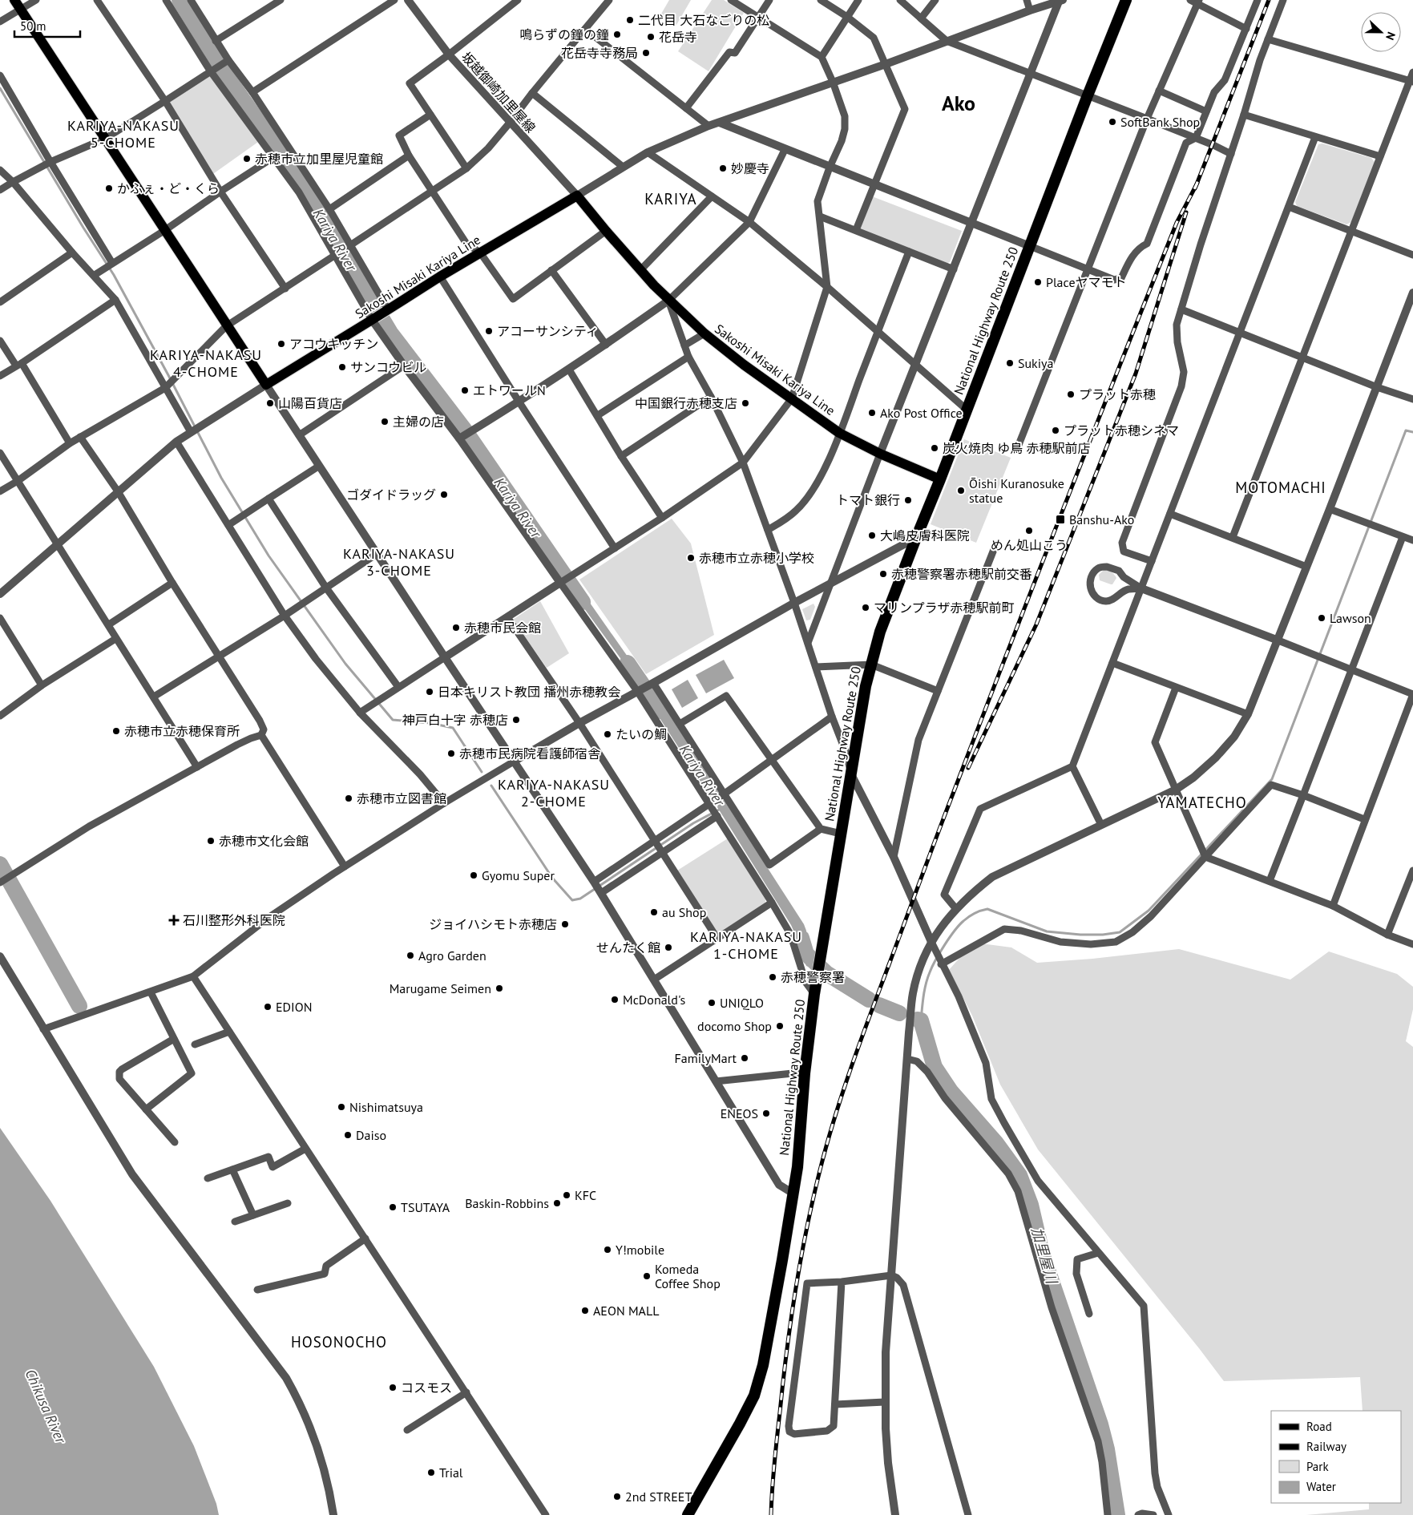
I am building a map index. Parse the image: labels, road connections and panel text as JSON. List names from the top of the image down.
{
  "streets": {
    "highway": ["National Highway Route 250"],
    "main road": ["Sakoshi Misaki Kariya Line"],
    "street": ["坂越御崎加里屋線"]
  },
  "crossings": [
    ["坂越御崎加里屋線", "Sakoshi Misaki Kariya Line"],
    ["Sakoshi Misaki Kariya Line", "National Highway Route 250"]
  ],
  "districts": [
    "Ako",
    "KARIYA-NAKASU 5-CHOME",
    "KARIYA",
    "KARIYA-NAKASU 4-CHOME",
    "MOTOMACHI",
    "KARIYA-NAKASU 3-CHOME",
    "KARIYA-NAKASU 2-CHOME",
    "YAMATECHO",
    "KARIYA-NAKASU 1-CHOME",
    "HOSONOCHO"
  ],
  "water": ["Kariya River", "加里屋川", "Chikusa River"],
  "places": {
    "other": [
      "二代目 大石なごりの松",
      "鳴らずの鐘の鐘",
      "花岳寺",
      "花岳寺寺務局",
      "SoftBank Shop",
      "赤穂市立加里屋児童館",
      "妙慶寺",
      "かふぇ・ど・くら",
      "Placeヤマモト",
      "アコーサンシティ",
      "アコウキッチン",
      "Sukiya",
      "サンコウビル",
      "エトワールN",
      "プラット赤穂",
      "山陽百貨店",
      "中国銀行赤穂支店",
      "Ako Post Office",
      "主婦の店",
      "プラット赤穂シネマ",
      "炭火焼肉 ゆ鳥 赤穂駅前店",
      "Ōishi Kuranosuke statue",
      "ゴダイドラッグ",
      "トマト銀行",
      "めん処山こう",
      "大嶋皮膚科医院",
      "赤穂市立赤穂小学校",
      "赤穂警察署赤穂駅前交番",
      "マリンプラザ赤穂駅前町",
      "Lawson",
      "赤穂市民会館",
      "日本キリスト教団 播州赤穂教会",
      "神戸白十字 赤穂店",
      "赤穂市立赤穂保育所",
      "たいの鯛",
      "赤穂市民病院看護師宿舎",
      "赤穂市立図書館",
      "赤穂市文化会館",
      "Gyomu Super",
      "au Shop",
      "ジョイハシモト赤穂店",
      "せんたく館",
      "Agro Garden",
      "赤穂警察署",
      "Marugame Seimen",
      "McDonald's",
      "UNIQLO",
      "EDION",
      "docomo Shop",
      "FamilyMart",
      "Nishimatsuya",
      "ENEOS",
      "Daiso",
      "KFC",
      "Baskin-Robbins",
      "TSUTAYA",
      "Y!mobile",
      "Komeda Coffee Shop",
      "AEON MALL",
      "コスモス",
      "Trial",
      "2nd STREET"
    ],
    "transit": ["Banshu-Ako"],
    "health": ["石川整形外科医院"]
  },
  "legend": [
    "Road",
    "Railway",
    "Park",
    "Water"
  ],
  "scale_bar": "50 m",
  "north": "right"
}
